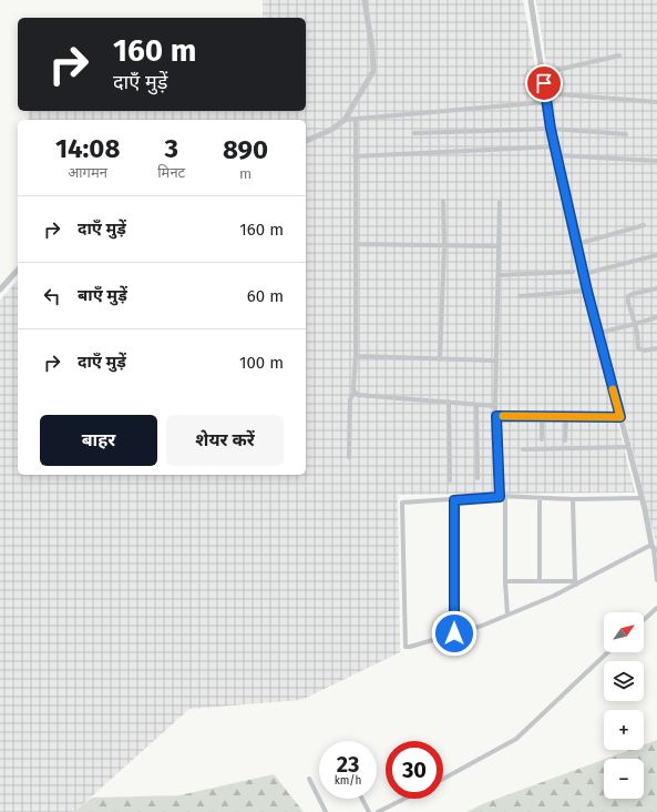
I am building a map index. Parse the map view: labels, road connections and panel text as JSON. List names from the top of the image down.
{
  "north": "top right",
  "page": {
    "turn": ["160 m", "दाएँ मुड़ें"],
    "eta": [
      "14:08",
      "आगमन",
      "3",
      "मिनट",
      "890",
      "m"
    ],
    "list": [
      {
        "name": "दाएँ मुड़ें",
        "value": "160 m"
      },
      {
        "name": "बाएँ मुड़ें",
        "value": "60 m"
      },
      {
        "name": "दाएँ मुड़ें",
        "value": "100 m"
      }
    ],
    "buttons": ["बाहर", "शेयर करें"],
    "map_buttons": ["+", "−"],
    "speed": "23 km/h",
    "limit": "30"
  }
}
